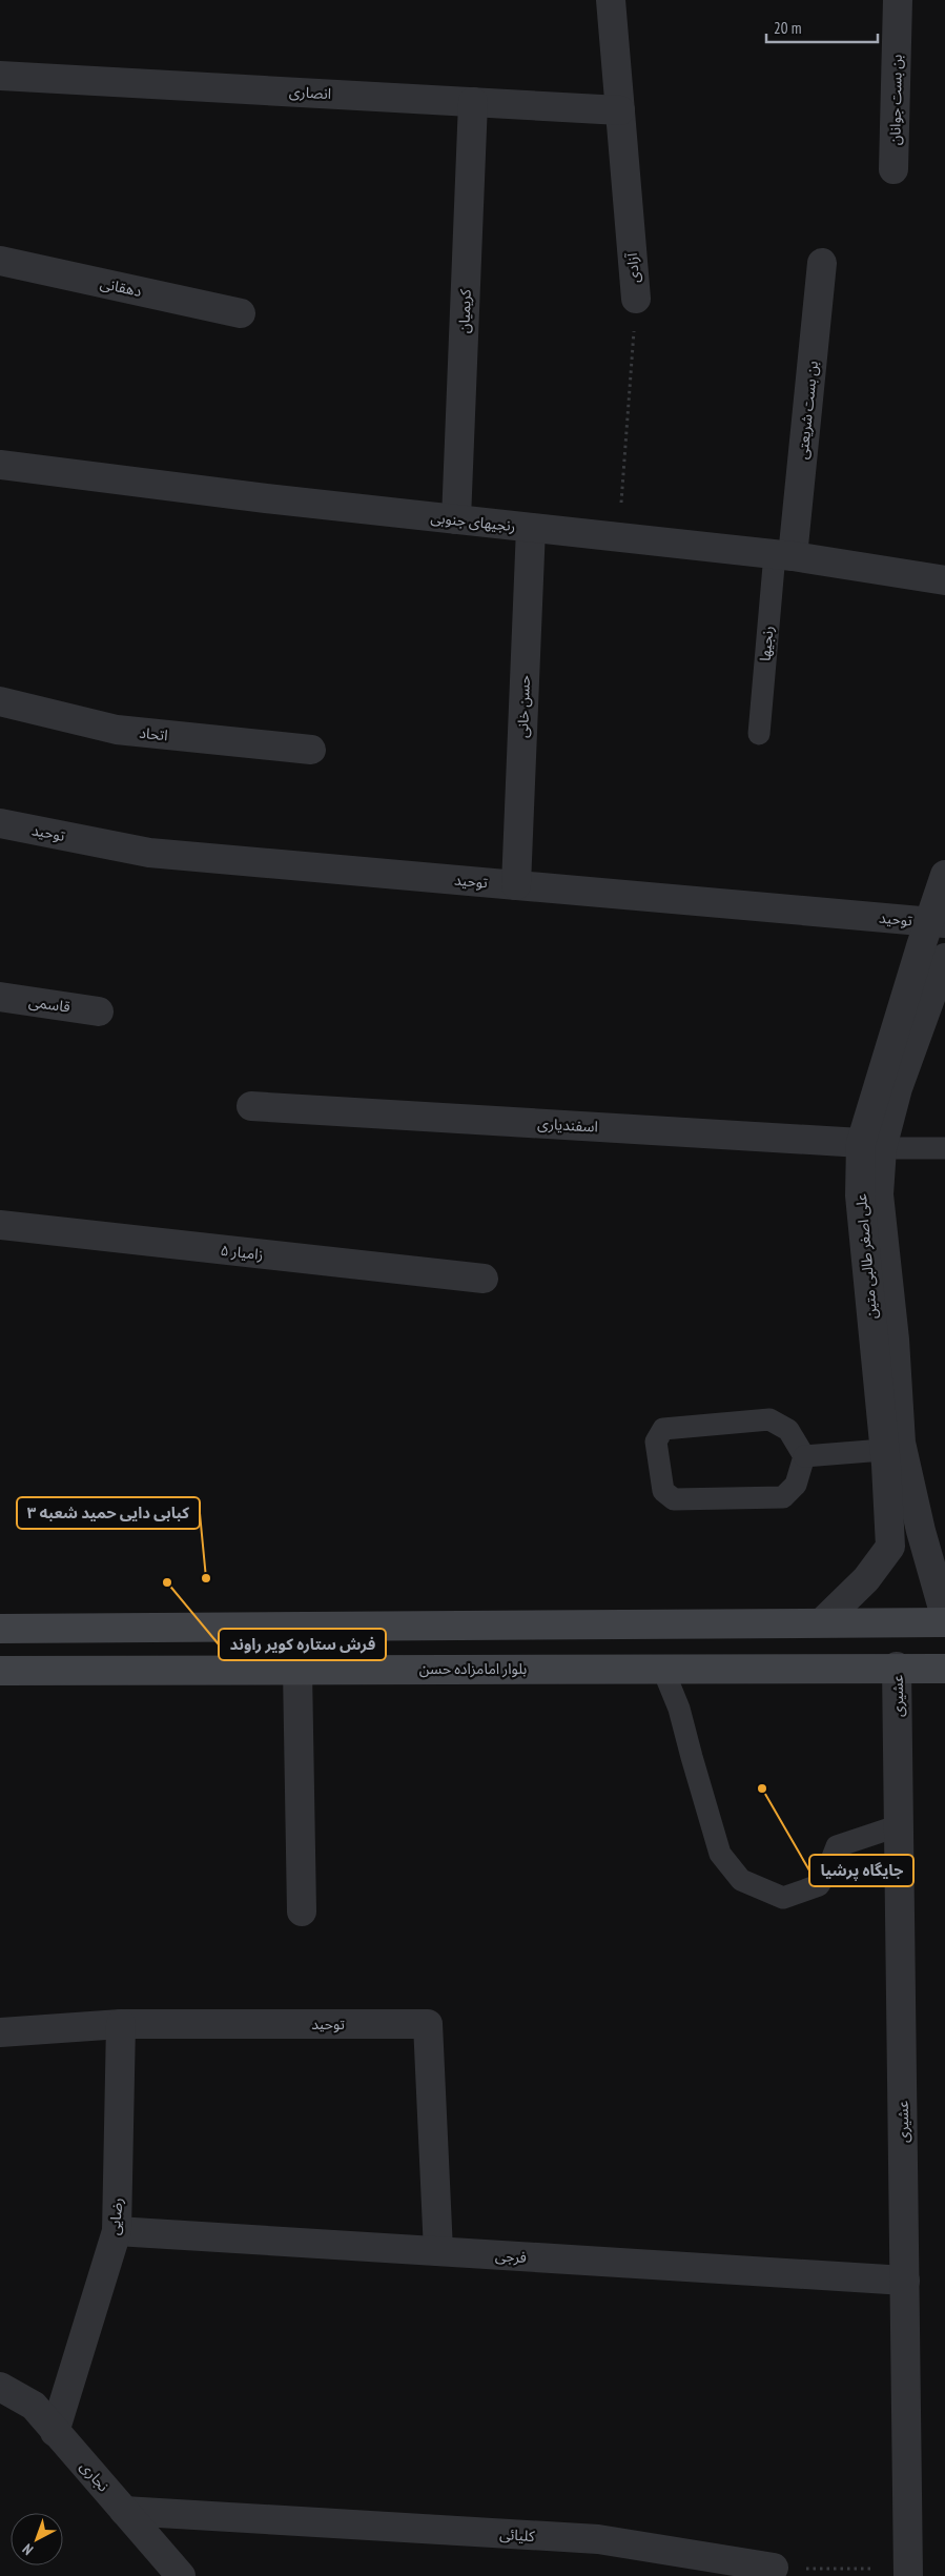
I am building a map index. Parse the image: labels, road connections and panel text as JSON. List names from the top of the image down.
{
  "streets": {
    "main road": ["بلوار امامزاده حسن"],
    "street": [
      "انصاری",
      "بن بست جوانان",
      "آزادی",
      "دهقانی",
      "کریمیان",
      "بن بست شریعتی",
      "رنجیهای جنوبی",
      "حسن خانی",
      "اتحاد",
      "توحید",
      "قاسمی",
      "اسفندیاری",
      "زامیار ۵",
      "علی اصغر طالبی متین",
      "عشیری",
      "رضایی",
      "فرجی",
      "نجاری",
      "کلیائی"
    ],
    "lane": ["رنجیها"]
  },
  "crossings": [
    ["انصاری", "آزادی"],
    ["انصاری", "کریمیان"],
    ["آزادی", "رنجیهای جنوبی"],
    ["کریمیان", "رنجیهای جنوبی"],
    ["بن بست شریعتی", "رنجیهای جنوبی"],
    ["بن بست شریعتی", "رنجیها"],
    ["رنجیهای جنوبی", "رنجیها"],
    ["رنجیهای جنوبی", "حسن خانی"],
    ["حسن خانی", "توحید"],
    ["توحید", "علی اصغر طالبی متین"],
    ["توحید", "رضایی"],
    ["توحید", "فرجی"],
    ["اسفندیاری", "علی اصغر طالبی متین"],
    ["بلوار امامزاده حسن", "عشیری"],
    ["عشیری", "فرجی"],
    ["رضایی", "فرجی"],
    ["رضایی", "نجاری"],
    ["نجاری", "کلیائی"]
  ],
  "places": ["کبابی دایی حمید شعبه ۳", "فرش ستاره کویر راوند", "جایگاه پرشیا"],
  "scale_bar": "20 m",
  "north": "bottom left"
}
